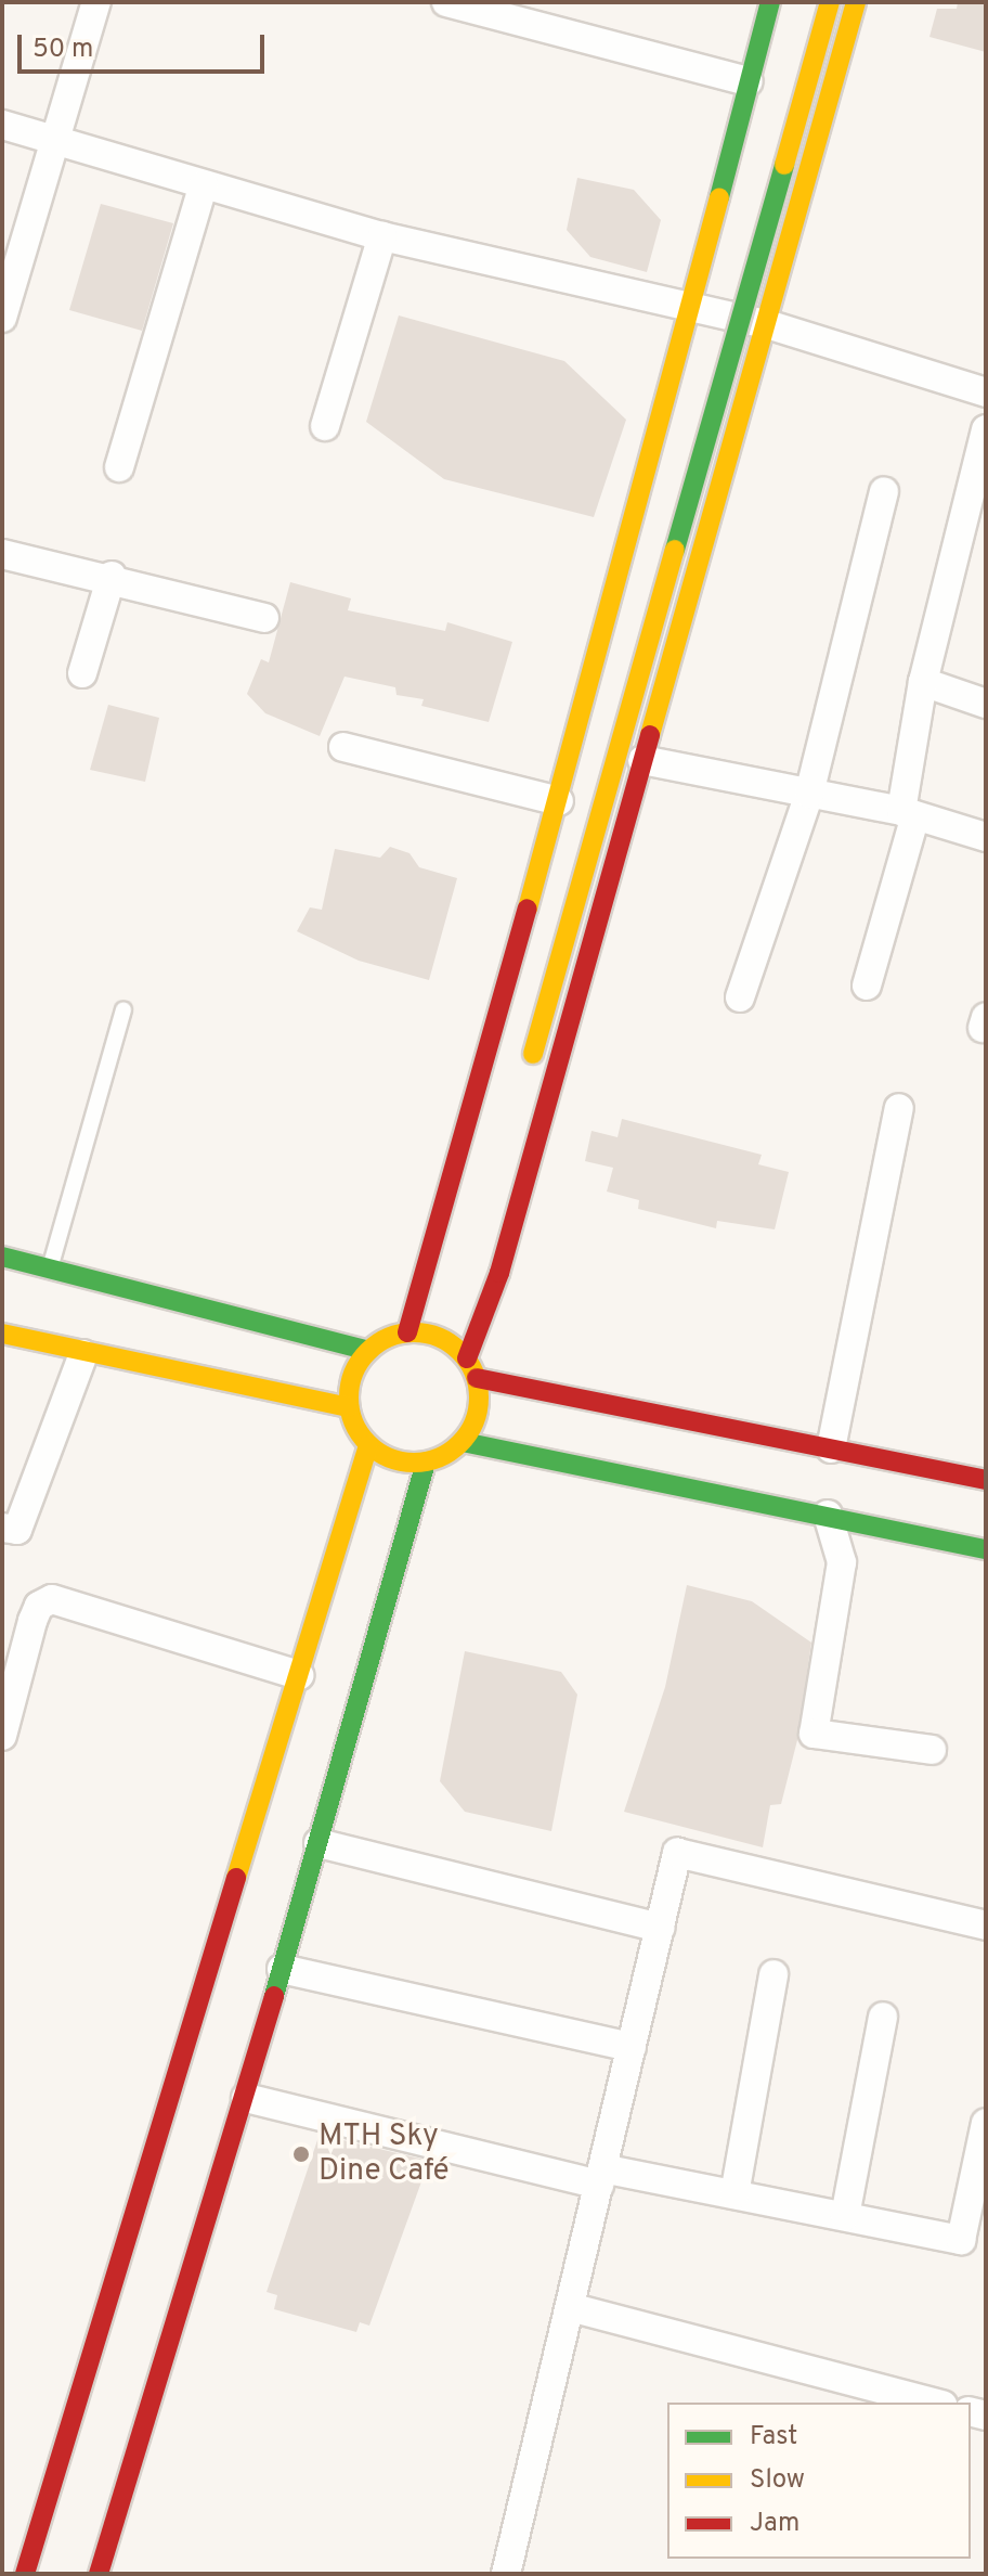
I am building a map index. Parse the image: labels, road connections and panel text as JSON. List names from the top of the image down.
{
  "places": ["MTH Sky Dine Café"],
  "legend": ["Fast", "Slow", "Jam"],
  "scale_bar": "50 m"
}
